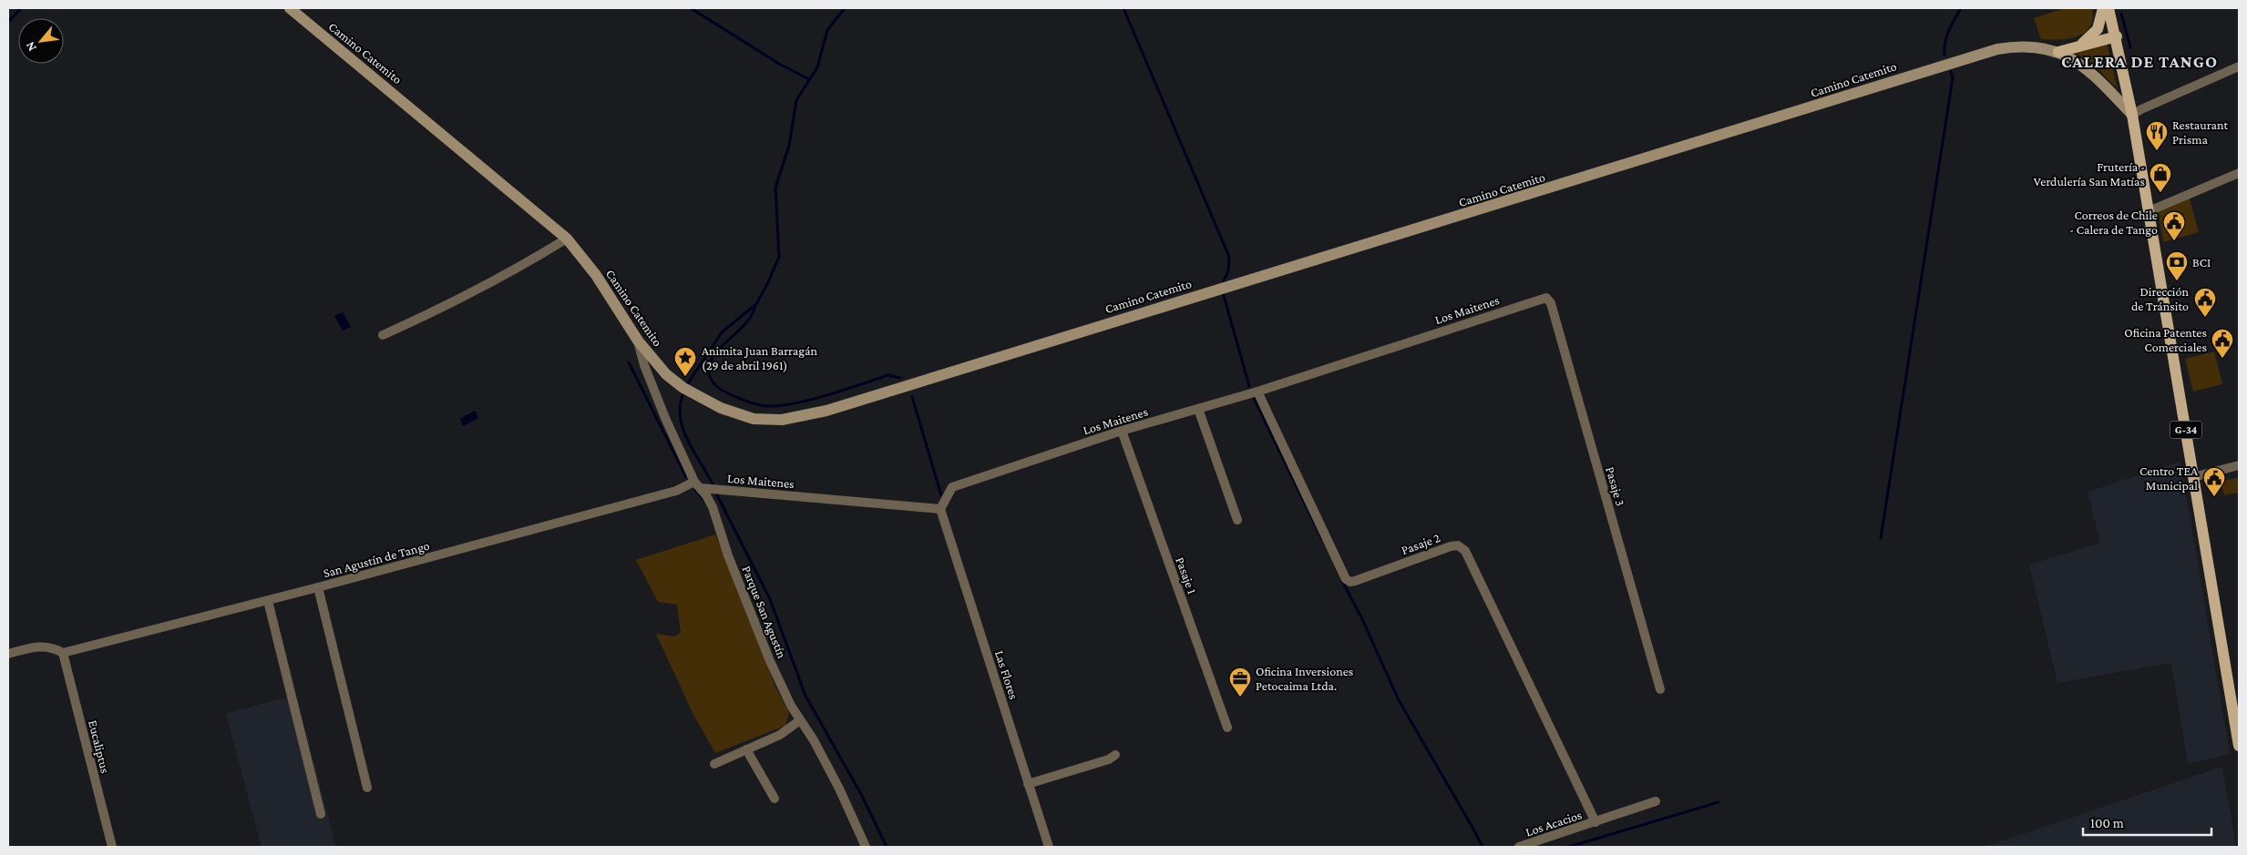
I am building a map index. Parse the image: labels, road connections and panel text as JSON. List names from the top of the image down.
{
  "streets": {
    "main road": ["Camino Catemito", "G-34"],
    "street": [
      "Los Maitenes",
      "Pasaje 3",
      "Pasaje 2",
      "San Agustín de Tango",
      "Pasaje 1",
      "Parque San Agustín",
      "Las Flores",
      "Eucaliptus",
      "Los Acacios"
    ]
  },
  "crossings": [
    ["Camino Catemito", "G-34"],
    ["Camino Catemito", "Parque San Agustín"],
    ["Los Maitenes", "Pasaje 3"],
    ["Los Maitenes", "Pasaje 2"],
    ["Los Maitenes", "San Agustín de Tango"],
    ["Los Maitenes", "Pasaje 1"],
    ["Los Maitenes", "Parque San Agustín"],
    ["Los Maitenes", "Las Flores"],
    ["Pasaje 2", "Los Acacios"],
    ["San Agustín de Tango", "Parque San Agustín"],
    ["San Agustín de Tango", "Eucaliptus"]
  ],
  "districts": ["CALERA DE TANGO"],
  "places": {
    "restaurant": ["Restaurant Prisma"],
    "shop": ["Frutería - Verdulería San Matías"],
    "public building": [
      "Correos de Chile - Calera de Tango",
      "Dirección de Tránsito",
      "Oficina Patentes Comerciales",
      "Centro TEA Municipal"
    ],
    "bank": ["BCI"],
    "place": ["Animita Juan Barragán (29 de abril 1961)"],
    "office": ["Oficina Inversiones Petocaima Ltda."]
  },
  "scale_bar": "100 m",
  "north": "bottom left"
}
